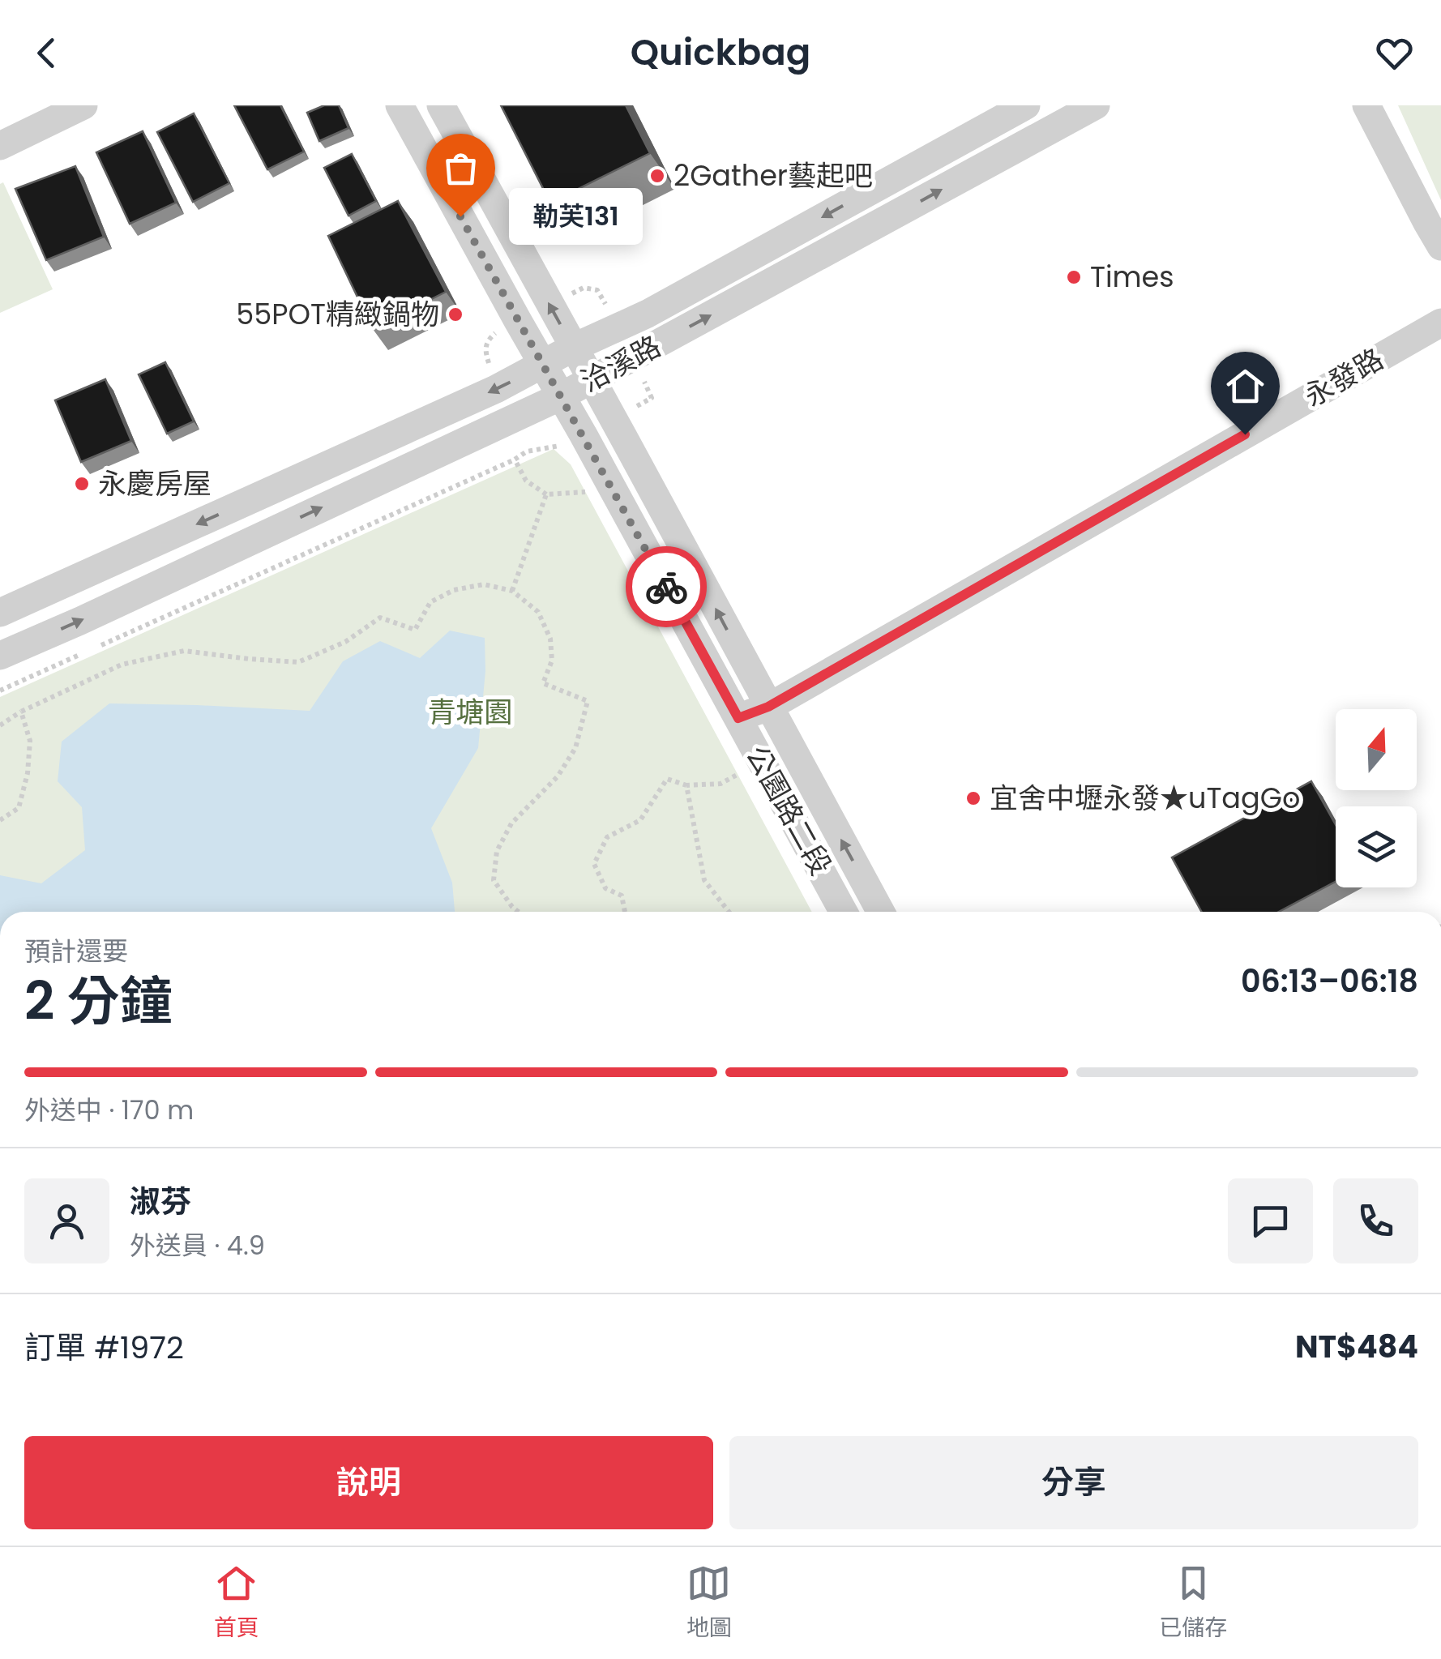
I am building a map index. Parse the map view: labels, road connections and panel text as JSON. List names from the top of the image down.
{
  "streets": {
    "street": ["洽溪路", "永發路", "公園路二段"]
  },
  "crossings": [
    ["洽溪路", "公園路二段"],
    ["永發路", "公園路二段"]
  ],
  "parks": ["青塘園"],
  "places": [
    "2Gather藝起吧",
    "勒芙131",
    "Times",
    "55POT精緻鍋物",
    "永慶房屋",
    "宜舍中壢永發★uTagGo"
  ],
  "north": "top",
  "page": {
    "header": "Quickbag",
    "bubble": "勒芙131",
    "heading": ["2 分鐘", "預計還要", "06:13–06:18"],
    "panel": [
      "淑芬",
      "外送員 · 4.9",
      "訂單 #1972",
      "NT$484"
    ],
    "bar": "外送中 · 170 m",
    "buttons": ["說明", "分享"],
    "tabs": ["首頁", "地圖", "已儲存"]
  }
}
